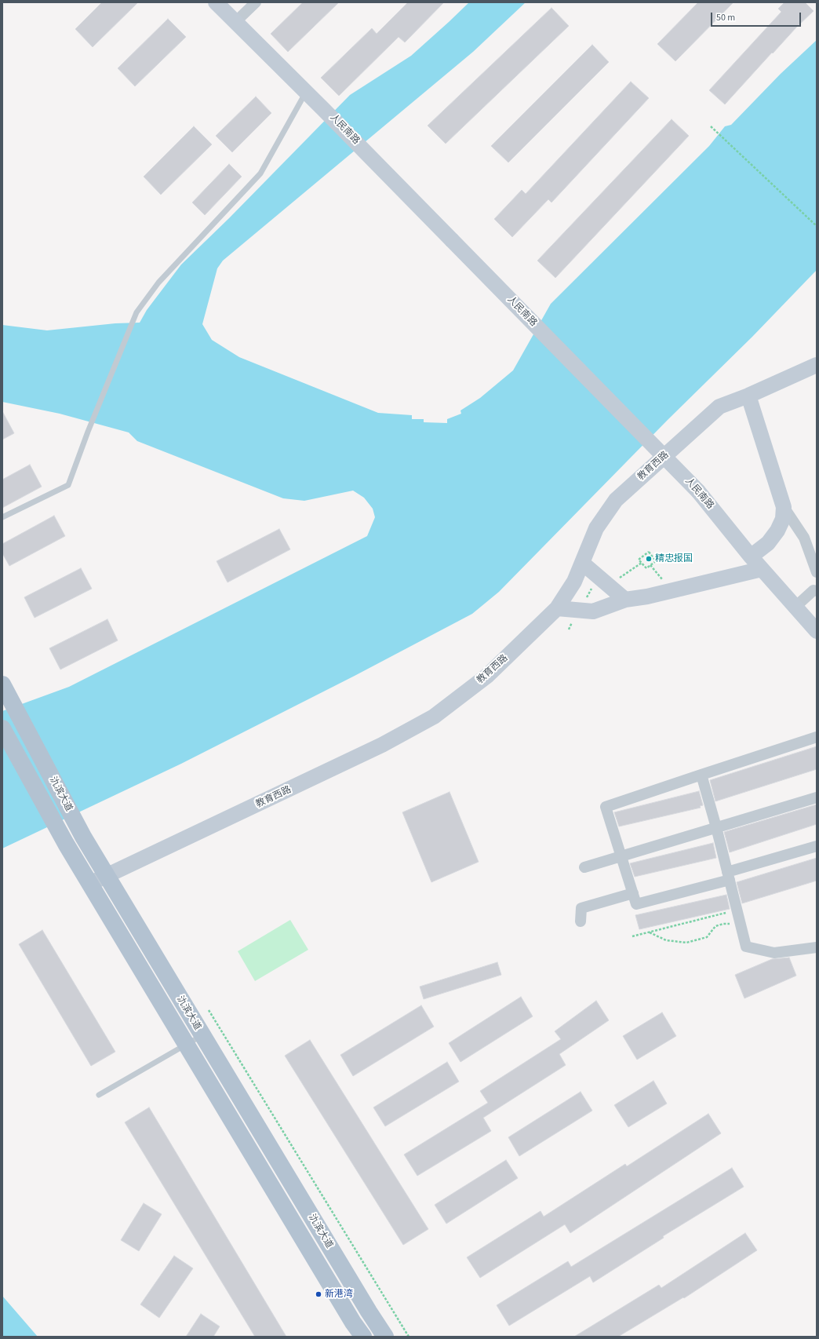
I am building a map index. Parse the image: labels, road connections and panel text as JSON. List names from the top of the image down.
{
  "streets": {
    "main road": ["人民南路", "教育西路", "氿滨大道"]
  },
  "crossings": [
    ["教育西路", "氿滨大道"]
  ],
  "places": ["精忠报国", "新港湾"],
  "scale_bar": "50 m"
}
